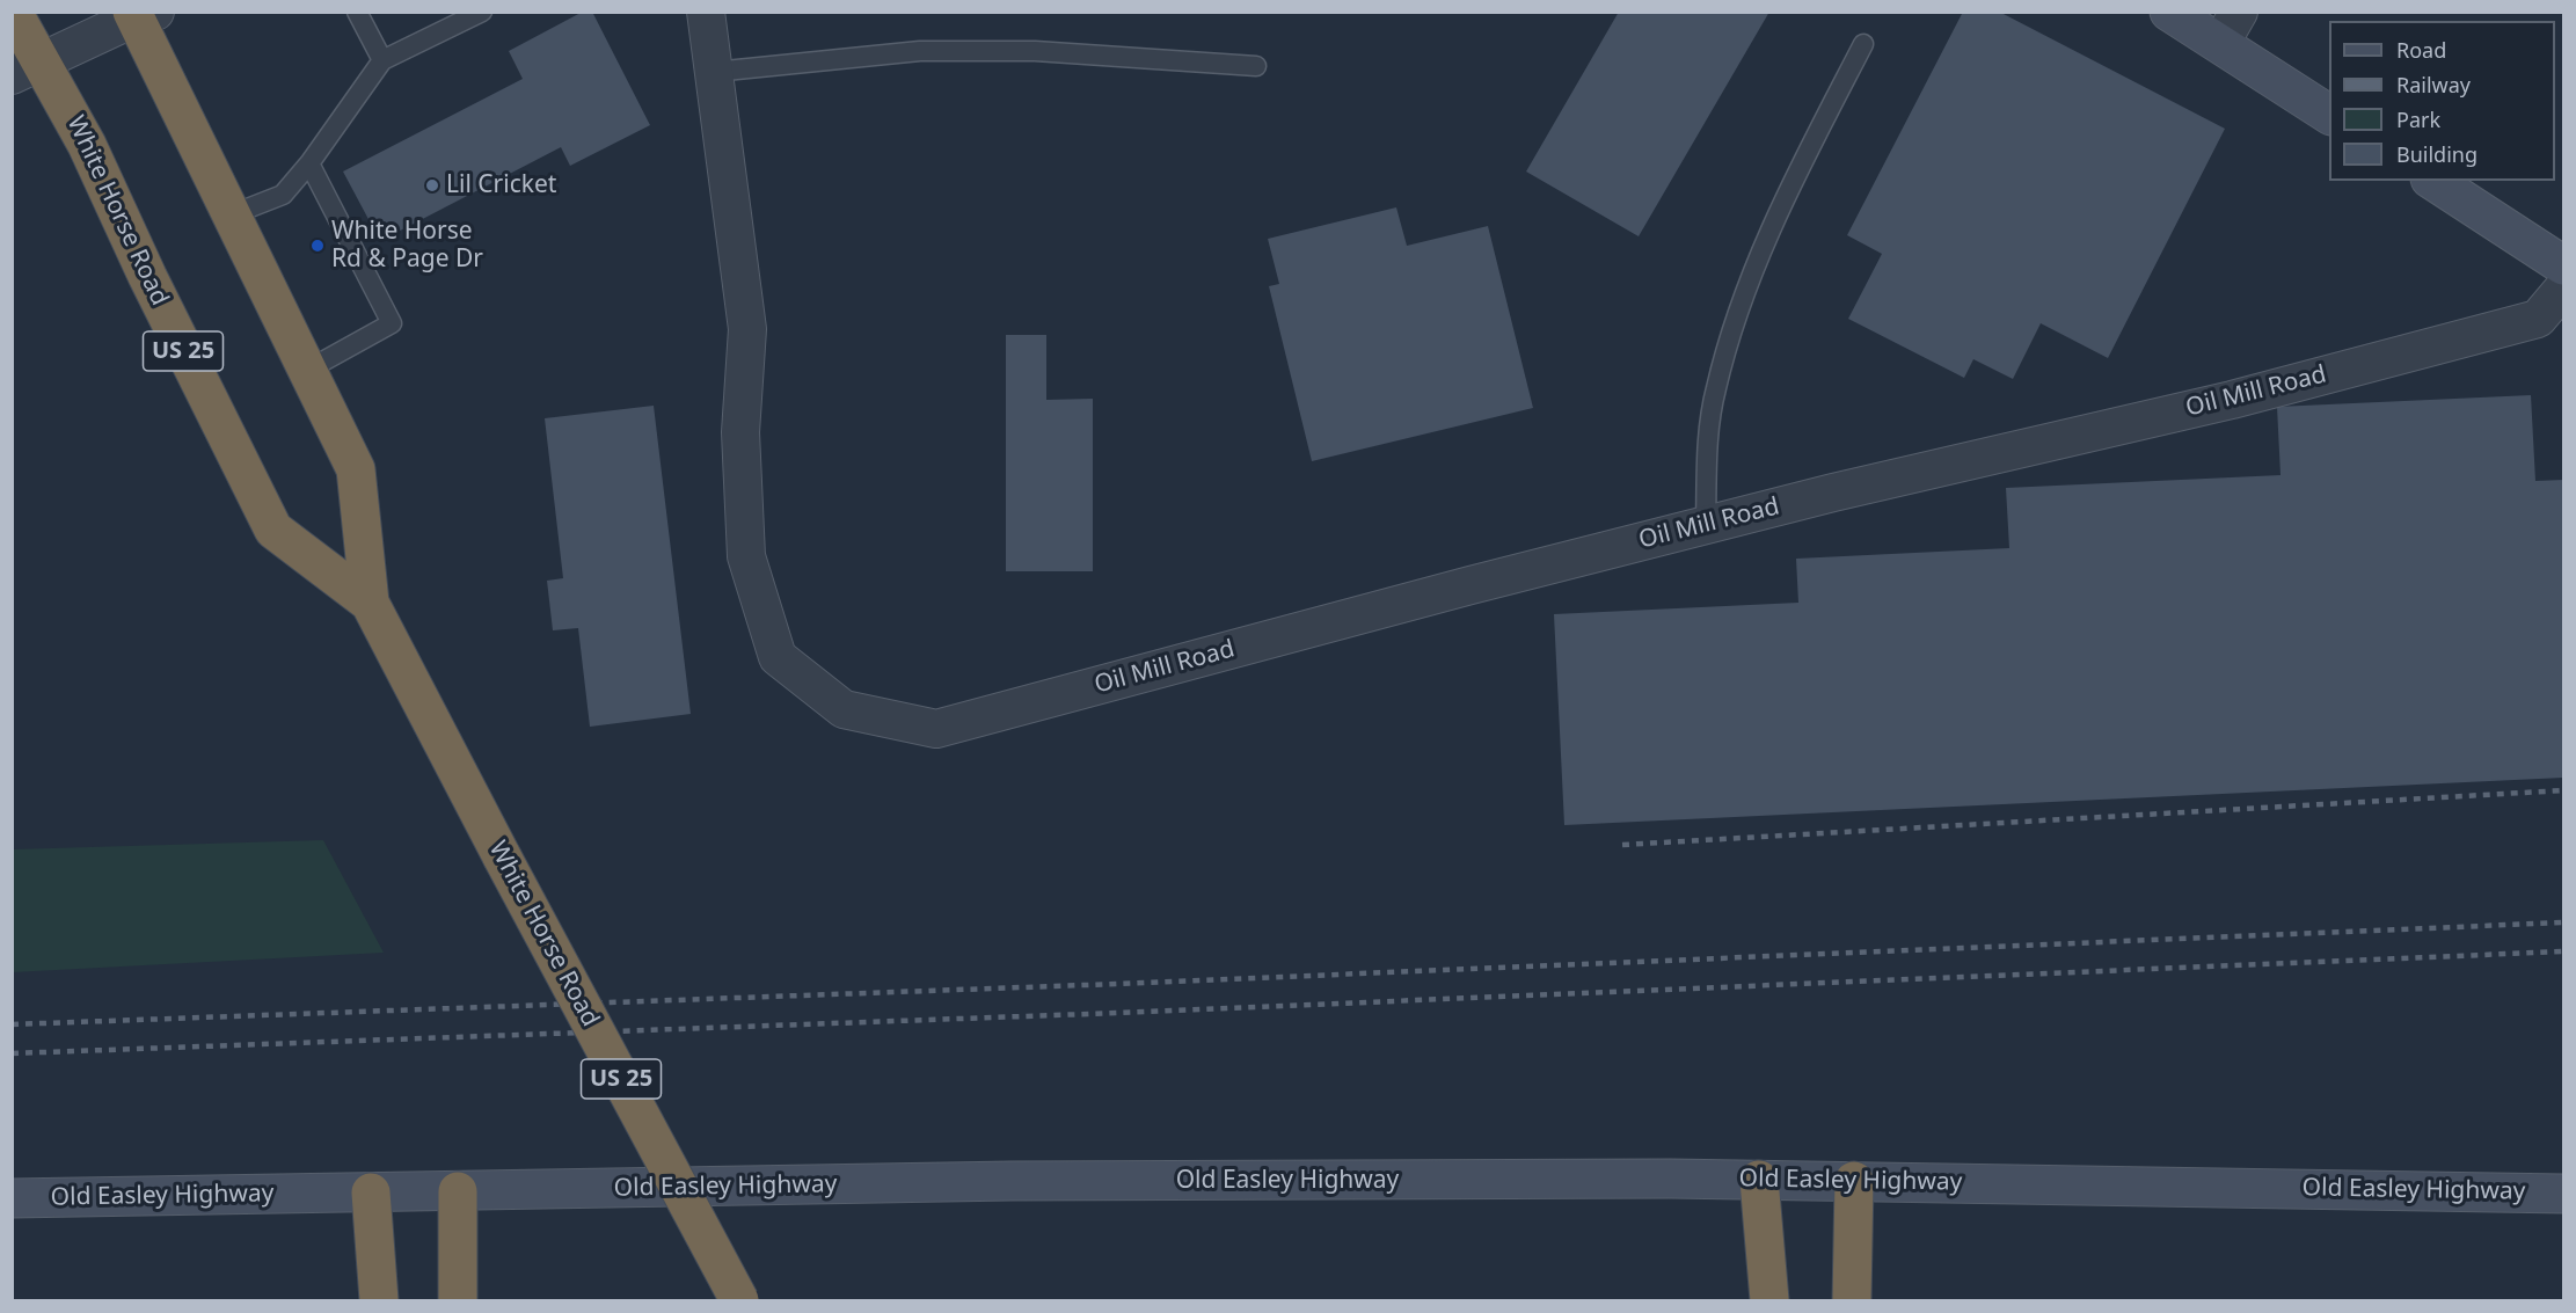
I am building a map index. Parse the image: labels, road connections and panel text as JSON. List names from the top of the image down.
{
  "streets": {
    "highway": ["White Horse Road", "US 25"],
    "main road": ["Old Easley Highway"],
    "street": ["Oil Mill Road"]
  },
  "places": ["Lil Cricket", "White Horse Rd & Page Dr"],
  "legend": [
    "Road",
    "Railway",
    "Park",
    "Building"
  ]
}
